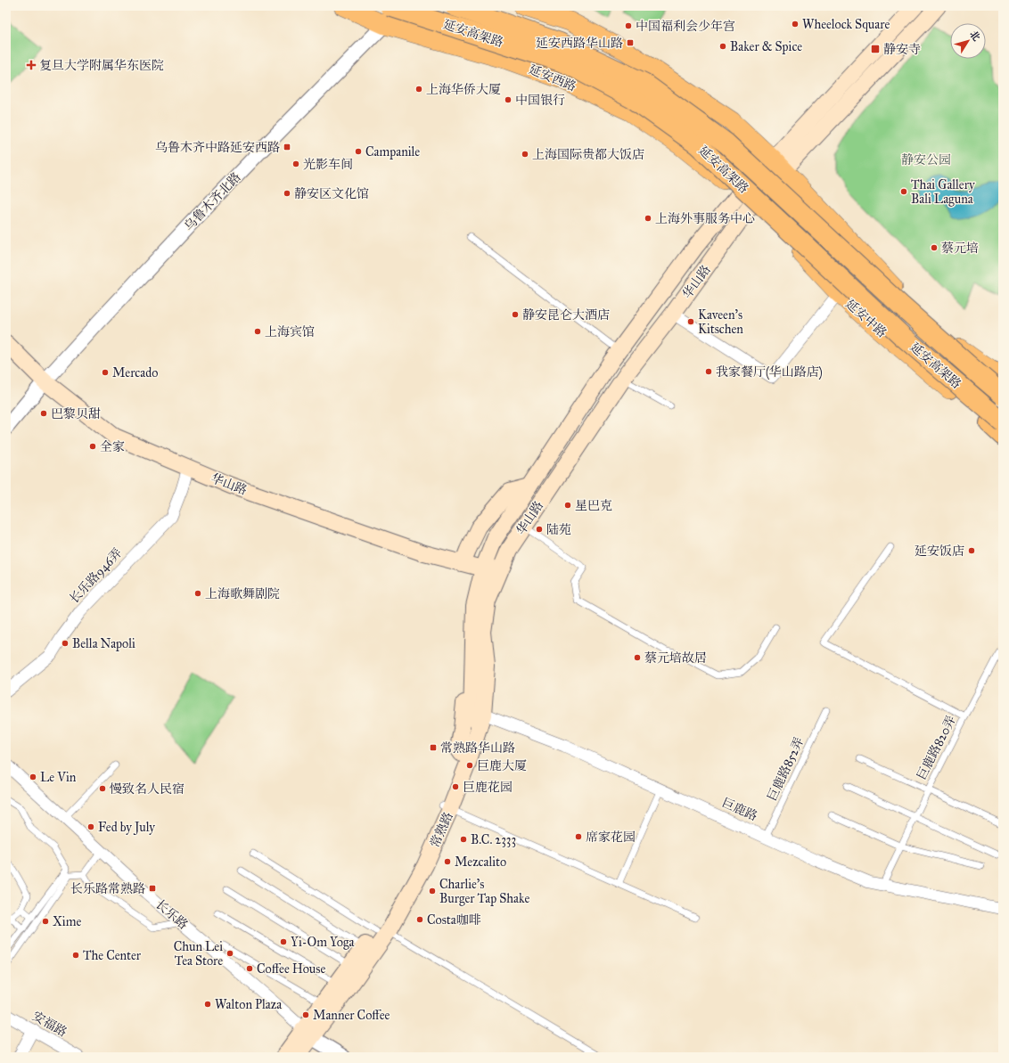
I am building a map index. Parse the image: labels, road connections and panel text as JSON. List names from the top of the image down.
{
  "streets": {
    "highway": ["延安高架路"],
    "main road": [
      "延安西路",
      "华山路",
      "延安中路",
      "常熟路"
    ],
    "street": [
      "乌鲁木齐北路",
      "长乐路946弄",
      "巨鹿路",
      "长乐路",
      "安福路"
    ],
    "lane": ["巨鹿路820弄", "巨鹿路852弄"]
  },
  "crossings": [
    ["延安高架路", "延安中路"],
    ["延安西路", "乌鲁木齐北路"],
    ["延安西路", "华山路"],
    ["延安西路", "延安中路"],
    ["乌鲁木齐北路", "华山路"],
    ["华山路", "延安中路"],
    ["华山路", "长乐路946弄"],
    ["华山路", "常熟路"],
    ["巨鹿路820弄", "巨鹿路"],
    ["巨鹿路852弄", "巨鹿路"],
    ["巨鹿路", "常熟路"],
    ["常熟路", "长乐路"]
  ],
  "parks": ["静安公园"],
  "places": {
    "other": [
      "Wheelock Square",
      "中国福利会少年宫",
      "Baker & Spice",
      "上海华侨大厦",
      "中国银行",
      "Campanile",
      "上海国际贵都大饭店",
      "光影车间",
      "Thai Gallery Bali Laguna",
      "静安区文化馆",
      "上海外事服务中心",
      "蔡元培",
      "静安昆仑大酒店",
      "Kaveen's Kitschen",
      "上海宾馆",
      "我家餐厅(华山路店)",
      "Mercado",
      "巴黎贝甜",
      "全家",
      "星巴克",
      "陆苑",
      "延安饭店",
      "上海歌舞剧院",
      "Bella Napoli",
      "蔡元培故居",
      "巨鹿大厦",
      "Le Vin",
      "巨鹿花园",
      "慢致名人民宿",
      "Fed by July",
      "席家花园",
      "B.C. 2333",
      "Mezcalito",
      "Charlie's Burger Tap Shake",
      "Costa咖啡",
      "Xime",
      "Yi-Om Yoga",
      "Chun Lei Tea Store",
      "The Center",
      "Coffee House",
      "Walton Plaza",
      "Manner Coffee"
    ],
    "transit": [
      "延安西路华山路",
      "静安寺",
      "乌鲁木齐中路延安西路",
      "常熟路华山路",
      "长乐路常熟路"
    ],
    "health": ["复旦大学附属华东医院"]
  },
  "north": "top right"
}
